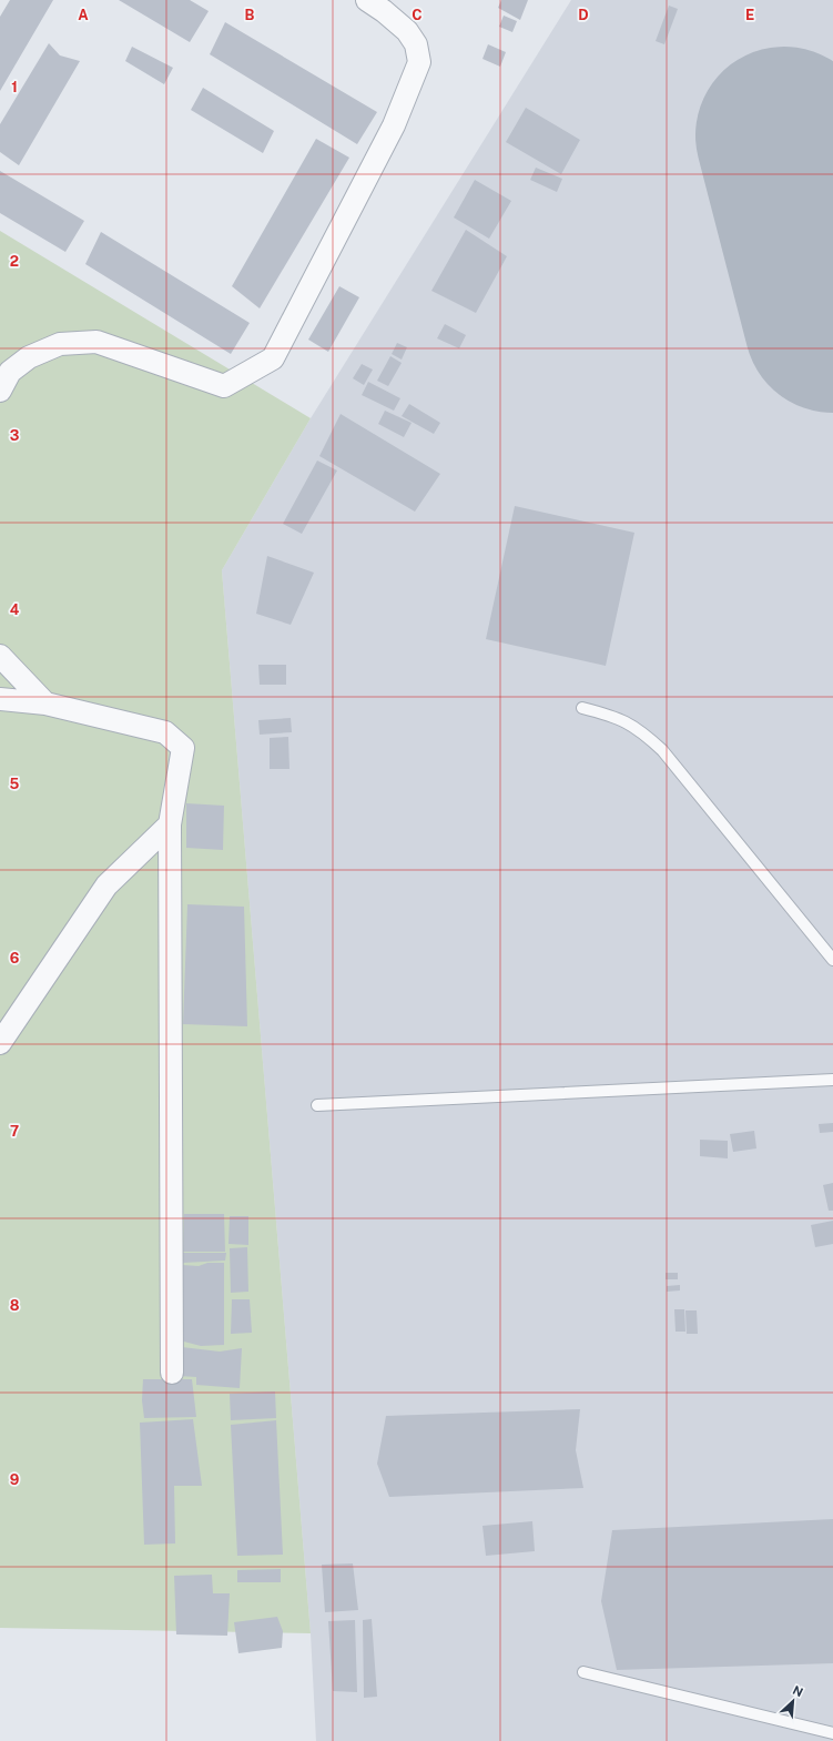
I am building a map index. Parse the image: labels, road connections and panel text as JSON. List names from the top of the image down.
{
  "north": "top right",
  "grid": {
    "columns": [
      "A",
      "B",
      "C",
      "D",
      "E"
    ],
    "rows": [
      "1",
      "2",
      "3",
      "4",
      "5",
      "6",
      "7",
      "8",
      "9"
    ]
  }
}
